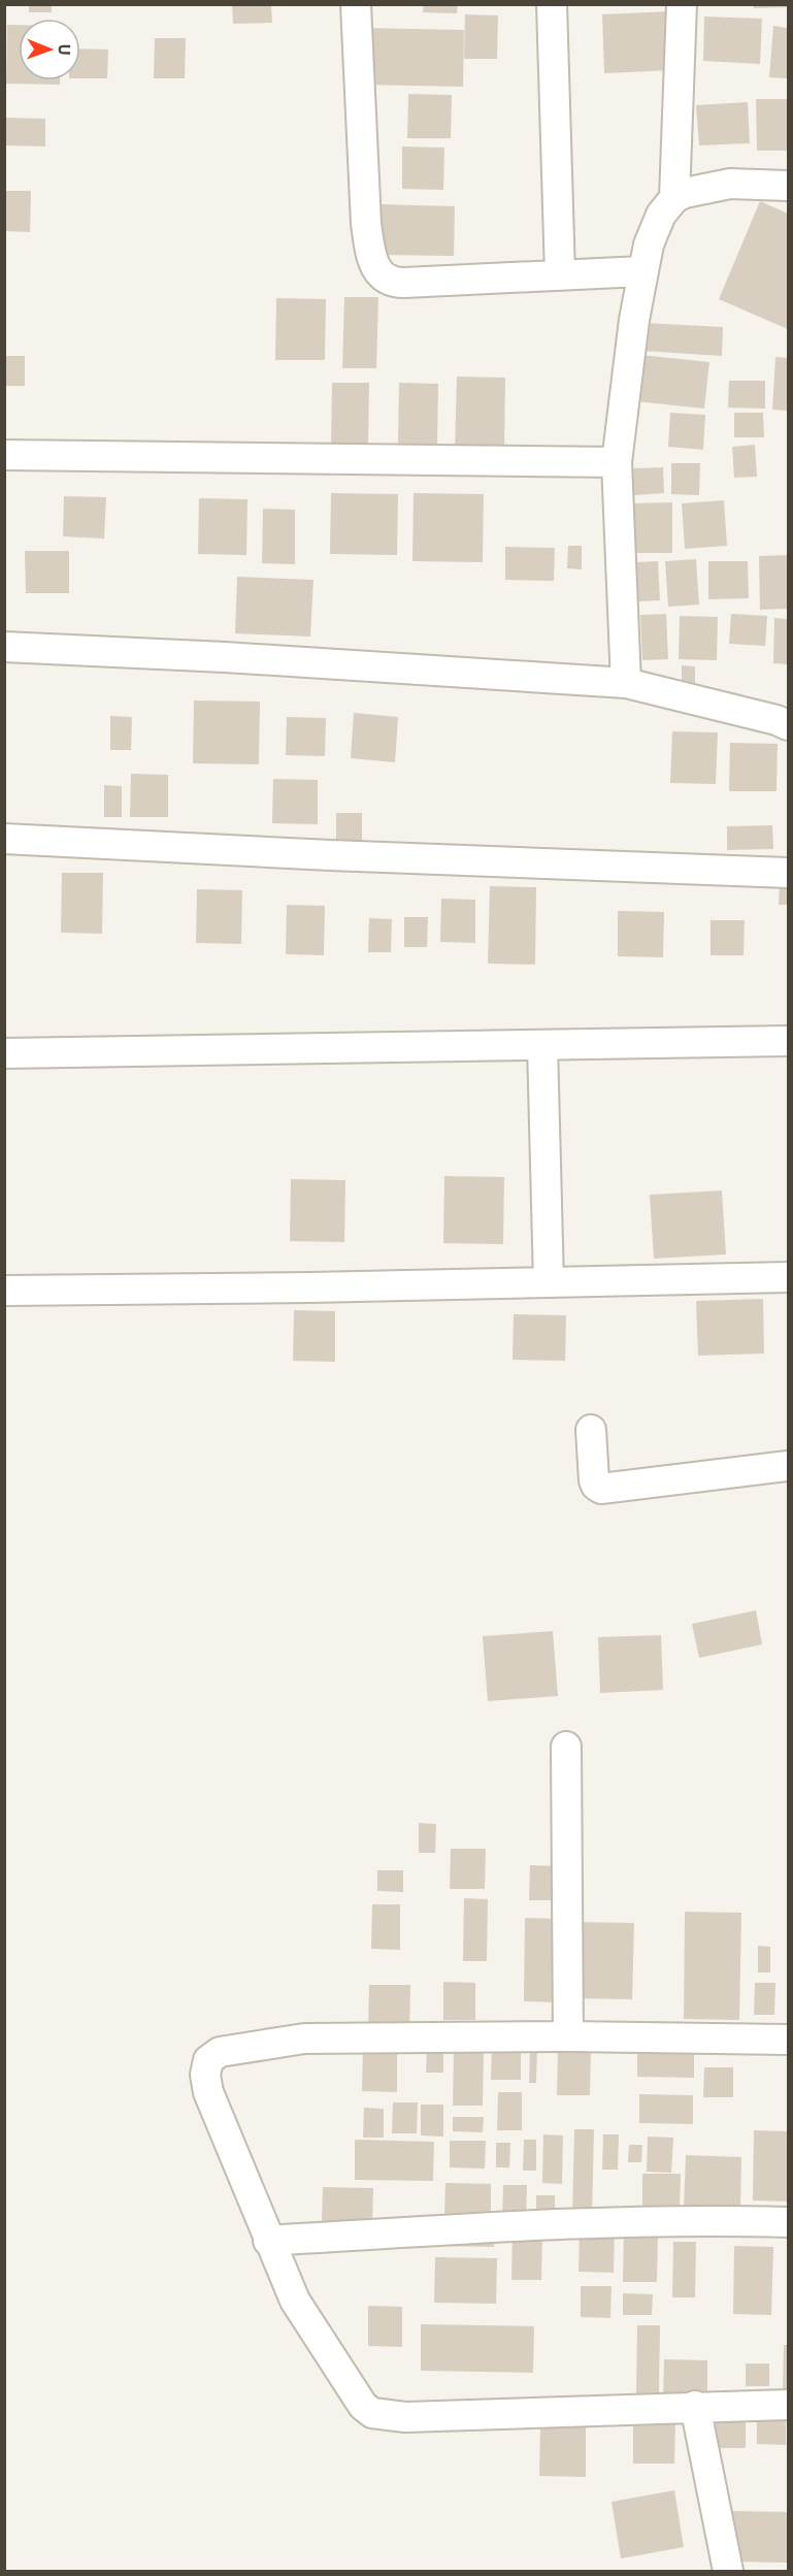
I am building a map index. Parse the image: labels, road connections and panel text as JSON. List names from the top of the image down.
{
  "north": "right"
}
